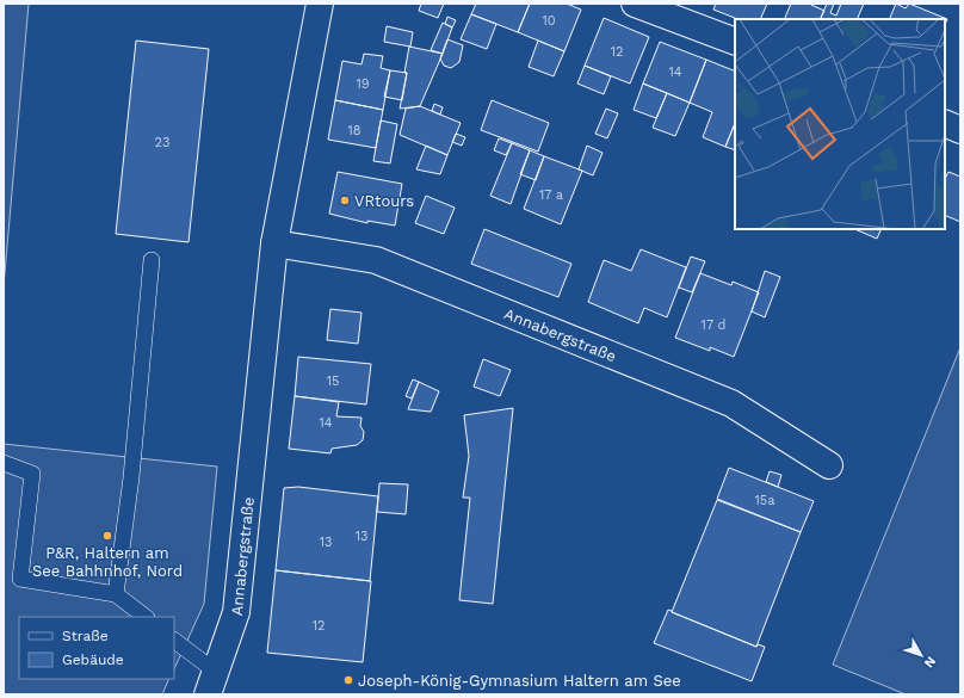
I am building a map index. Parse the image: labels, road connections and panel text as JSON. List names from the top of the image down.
{
  "streets": {
    "street": ["Annabergstraße"]
  },
  "places": ["VRtours", "P&R, Haltern am See Bahhnhof, Nord", "Joseph-König-Gymnasium Haltern am See"],
  "house_numbers": [
    "10",
    "12",
    "14",
    "19",
    "18",
    "23",
    "17 a",
    "17 d",
    "15",
    "14",
    "15a",
    "13",
    "13",
    "12"
  ],
  "legend": ["Straße", "Gebäude"],
  "north": "bottom right"
}
